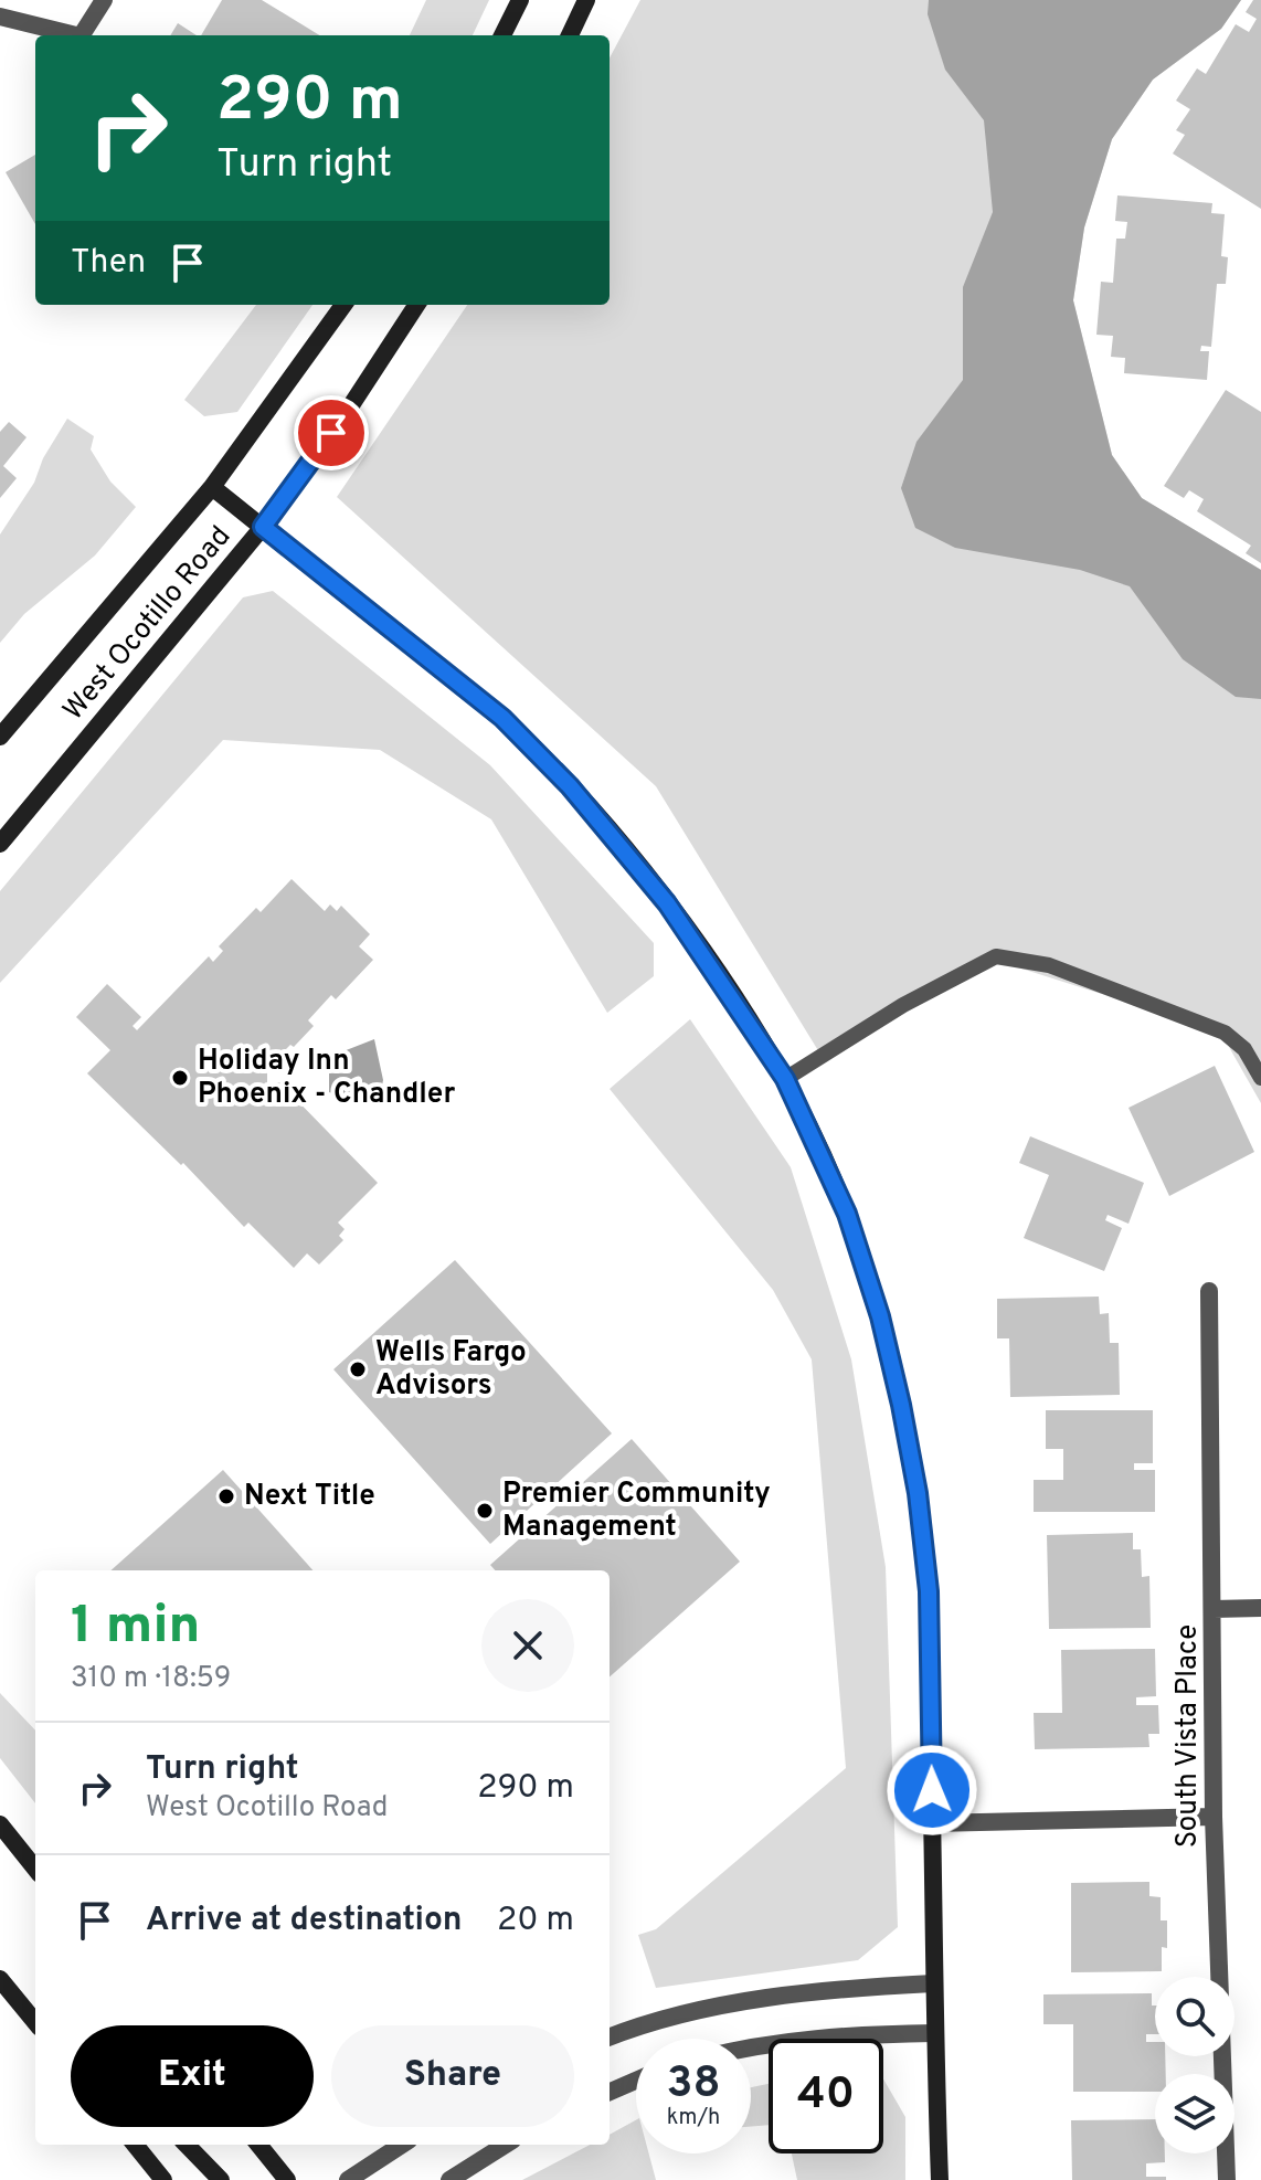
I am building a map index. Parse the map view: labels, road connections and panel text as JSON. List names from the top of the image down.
{
  "streets": {
    "street": ["West Ocotillo Road", "South Vista Place"]
  },
  "places": [
    "Holiday Inn Phoenix - Chandler",
    "Wells Fargo Advisors",
    "Next Title",
    "Premier Community Management"
  ],
  "page": {
    "turn": ["290 m", "Turn right"],
    "then": "Then",
    "heading": ["1 min", "310 m · 18:59"],
    "list": [
      {
        "name": "Turn right",
        "note": "West Ocotillo Road",
        "value": "290 m"
      },
      {
        "name": "Arrive at destination",
        "value": "20 m"
      }
    ],
    "buttons": ["Exit", "Share"],
    "speed": "38 km/h",
    "limit": "40"
  }
}
